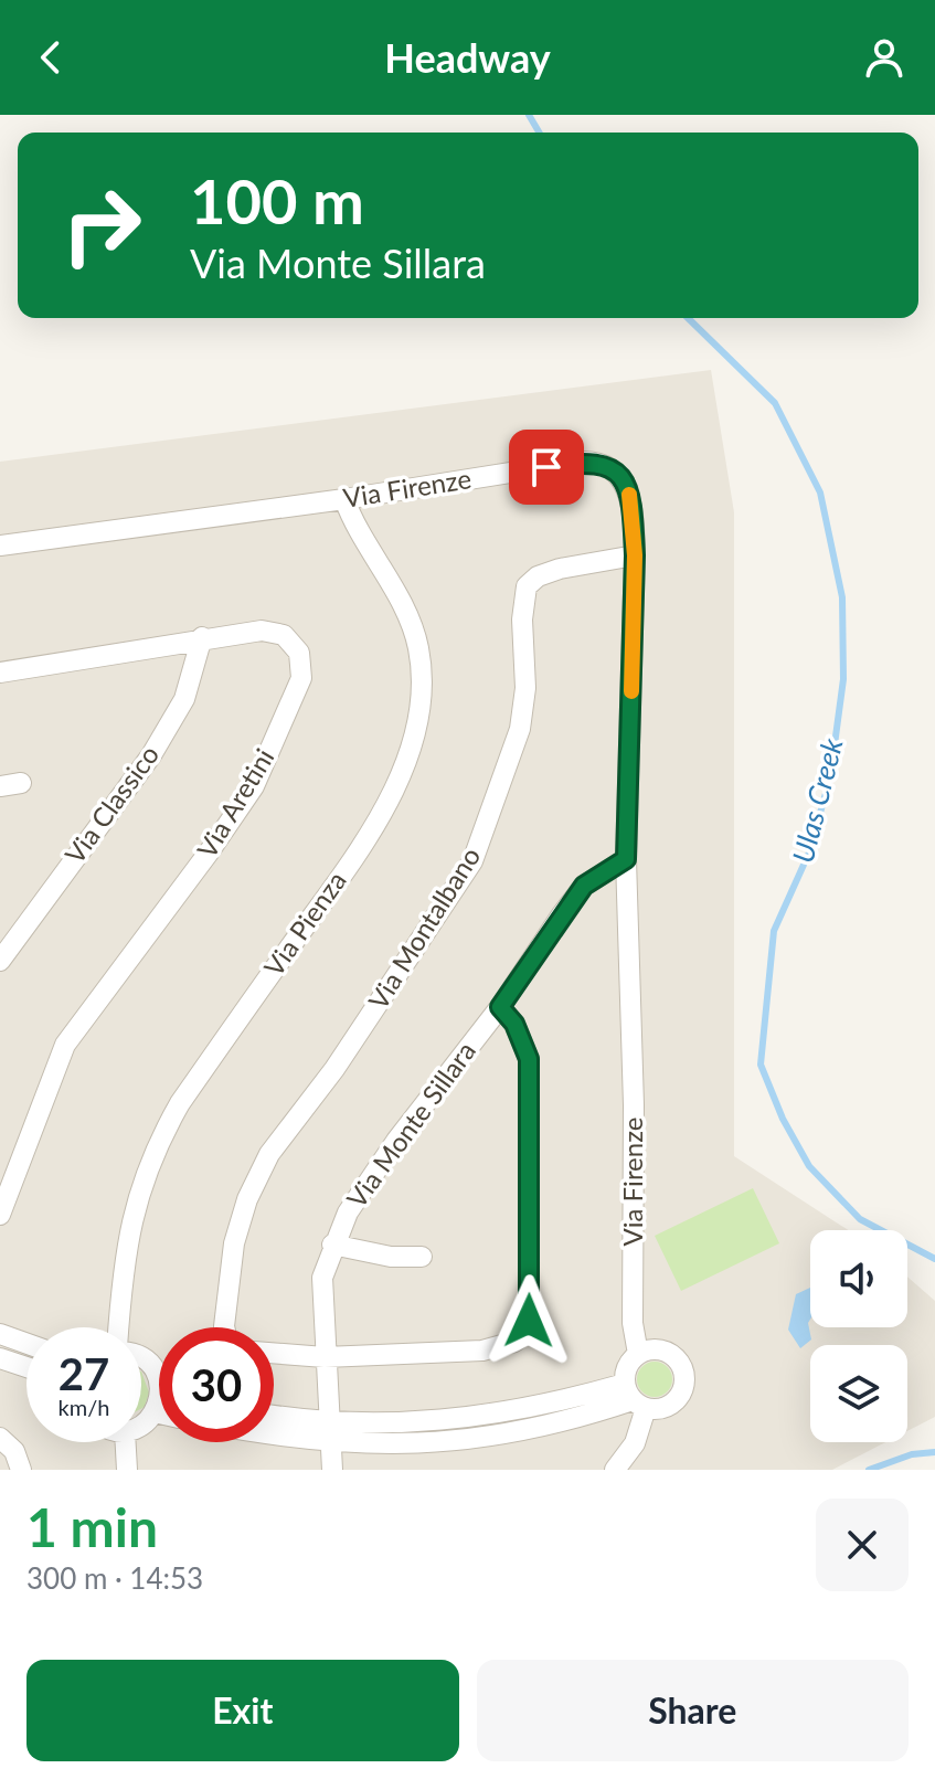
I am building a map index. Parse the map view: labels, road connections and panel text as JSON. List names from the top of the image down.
{
  "streets": {
    "street": [
      "Via Firenze",
      "Via Aretini",
      "Via Classico",
      "Via Pienza",
      "Via Montalbano",
      "Via Monte Sillara"
    ]
  },
  "crossings": [
    ["Via Firenze", "Via Pienza"],
    ["Via Firenze", "Via Montalbano"],
    ["Via Firenze", "Via Monte Sillara"],
    ["Via Aretini", "Via Classico"]
  ],
  "water": ["Ulas Creek"],
  "page": {
    "header": "Headway",
    "turn": ["100 m", "Via Monte Sillara"],
    "speed": "27 km/h",
    "limit": "30",
    "heading": ["1 min", "300 m · 14:53"],
    "buttons": ["Exit", "Share"]
  }
}
